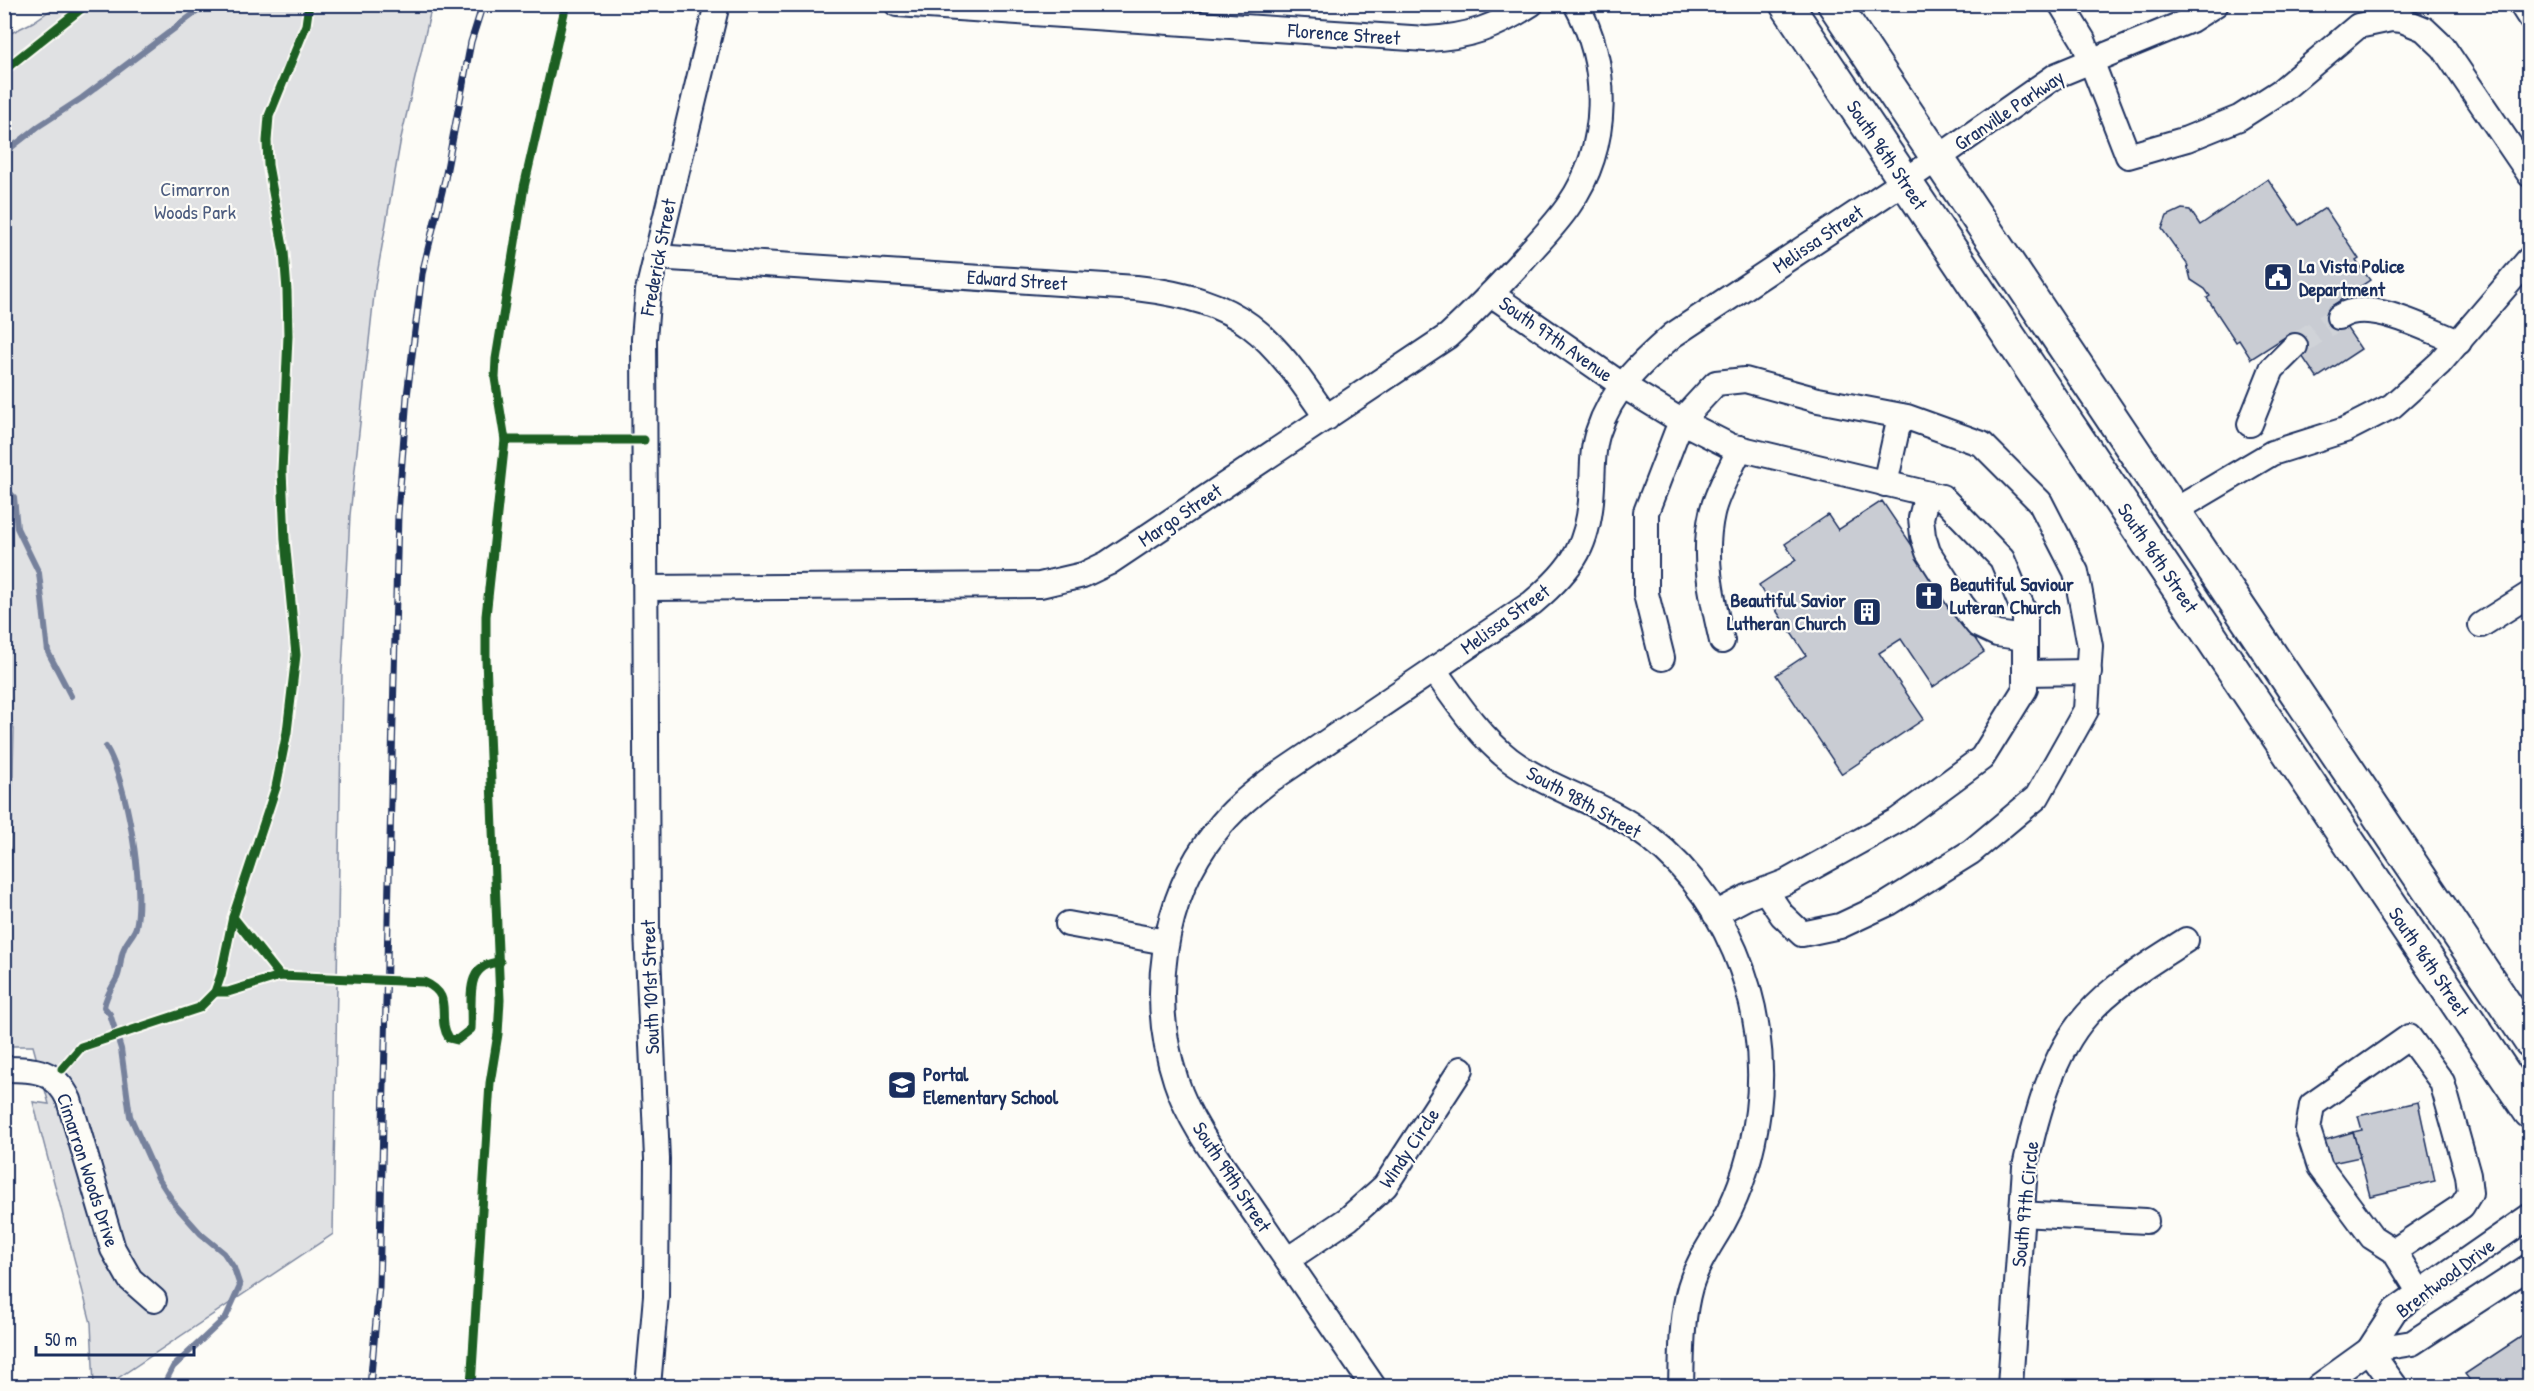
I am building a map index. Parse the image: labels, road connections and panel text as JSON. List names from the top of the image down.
{
  "streets": {
    "main road": ["South 96th Street"],
    "street": [
      "Florence Street",
      "Granville Parkway",
      "Melissa Street",
      "Frederick Street",
      "Edward Street",
      "South 97th Avenue",
      "Margo Street",
      "South 98th Street",
      "South 101st Street",
      "Windy Circle",
      "Cimarron Woods Drive",
      "South 99th Street",
      "South 97th Circle",
      "Brentwood Drive"
    ]
  },
  "crossings": [
    ["Granville Parkway", "South 96th Street"],
    ["Granville Parkway", "Melissa Street"],
    ["South 96th Street", "Melissa Street"],
    ["Melissa Street", "South 97th Avenue"],
    ["Melissa Street", "South 98th Street"],
    ["Melissa Street", "South 99th Street"],
    ["Frederick Street", "Edward Street"],
    ["Frederick Street", "Margo Street"],
    ["Frederick Street", "South 101st Street"],
    ["Edward Street", "Margo Street"],
    ["South 97th Avenue", "Margo Street"],
    ["South 97th Avenue", "South 98th Street"],
    ["Margo Street", "South 101st Street"],
    ["Windy Circle", "South 99th Street"]
  ],
  "parks": ["Cimarron Woods Park"],
  "places": {
    "public building": ["La Vista Police Department"],
    "church": ["Beautiful Saviour Luteran Church"],
    "building": ["Beautiful Savior Lutheran Church"],
    "school or university": ["Portal Elementary School"]
  },
  "scale_bar": "50 m"
}
